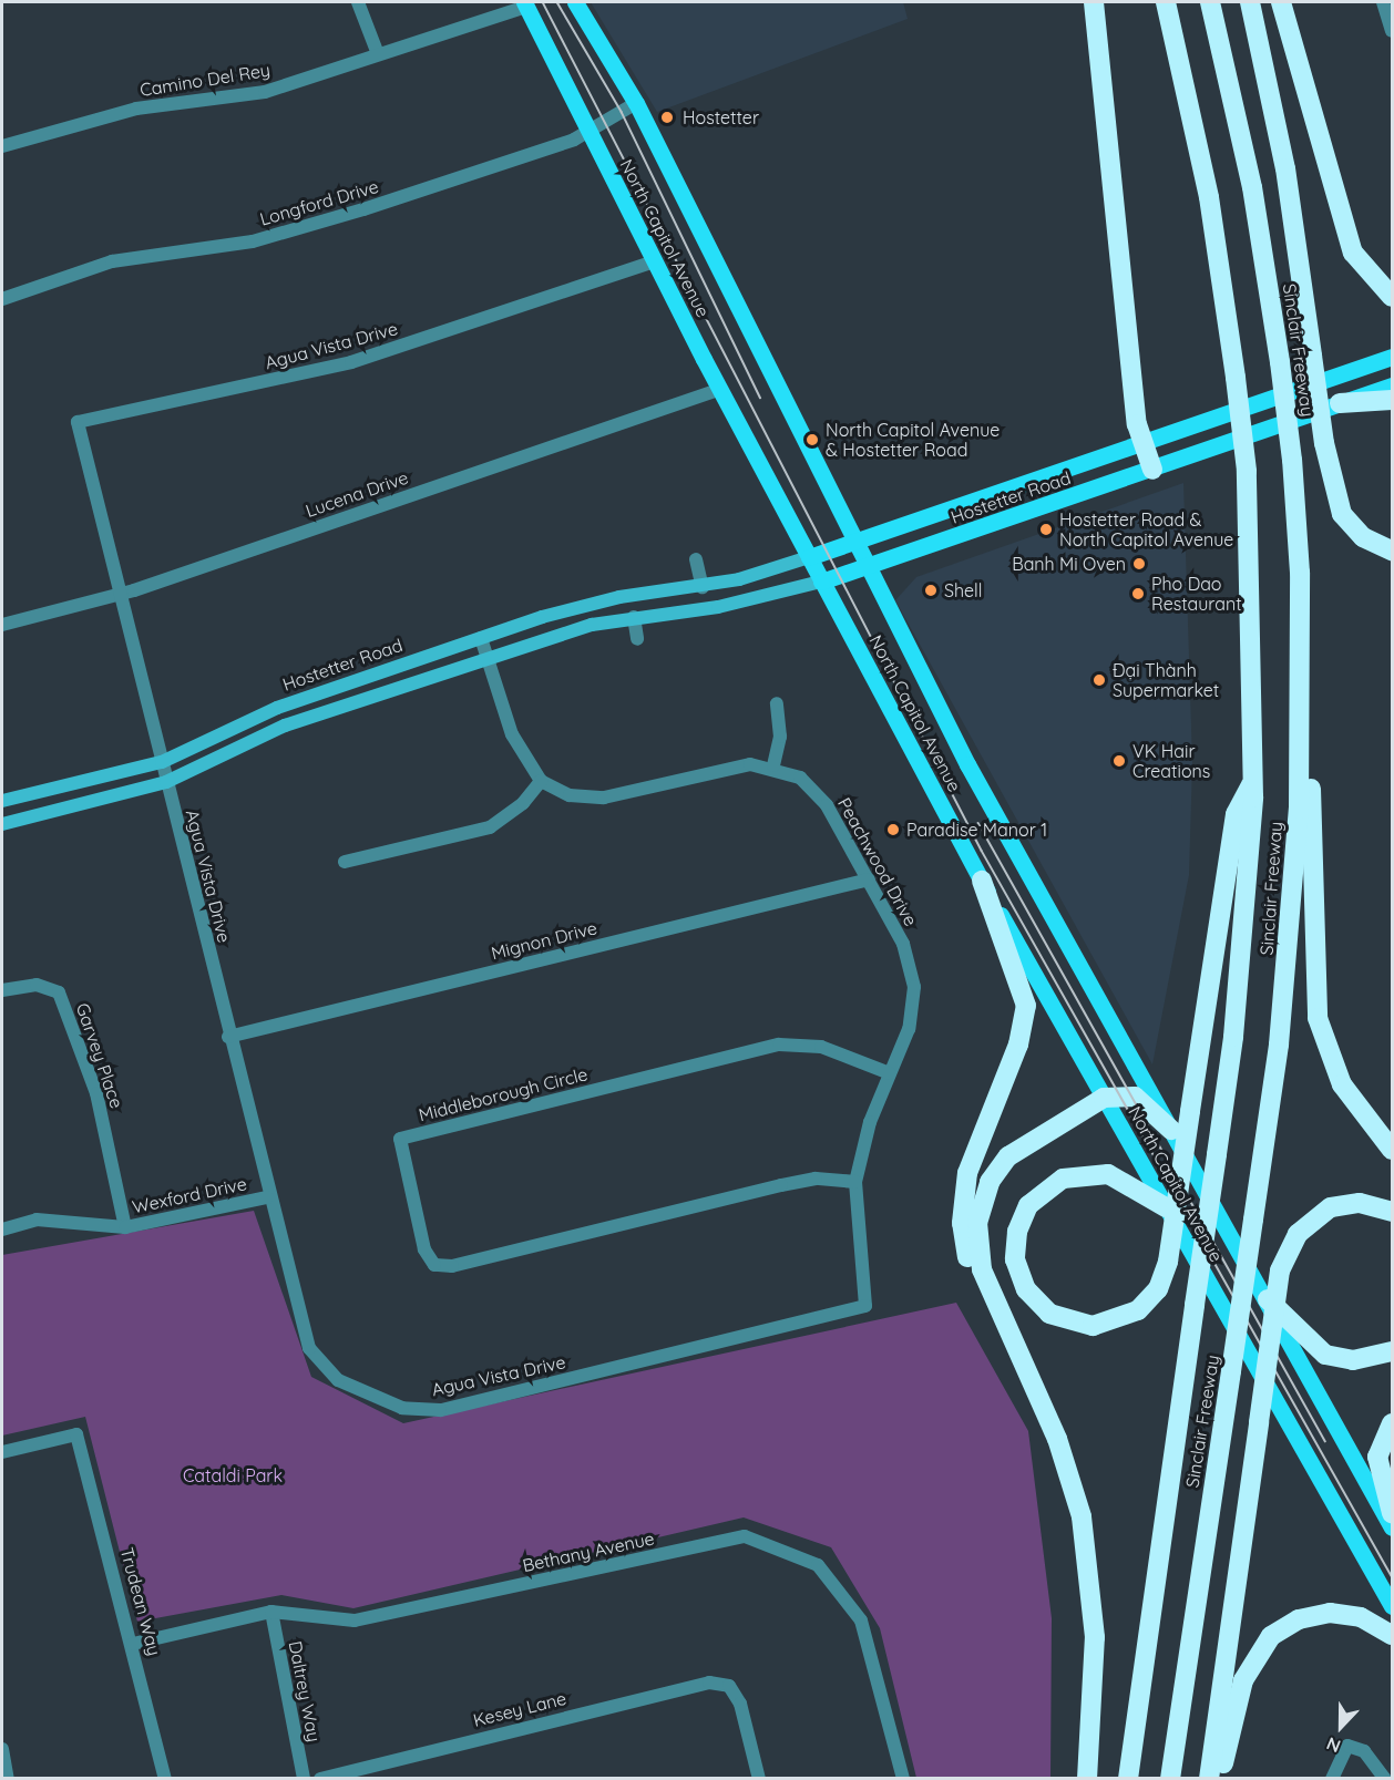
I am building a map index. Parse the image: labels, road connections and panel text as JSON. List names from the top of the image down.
{
  "streets": {
    "highway": ["Sinclair Freeway"],
    "main road": ["North Capitol Avenue", "Hostetter Road"],
    "street": [
      "Camino Del Rey",
      "Longford Drive",
      "Agua Vista Drive",
      "Lucena Drive",
      "Peachwood Drive",
      "Mignon Drive",
      "Garvey Place",
      "Middleborough Circle",
      "Wexford Drive",
      "Bethany Avenue",
      "Trudean Way",
      "Daltrey Way",
      "Kesey Lane"
    ]
  },
  "crossings": [
    ["Camino Del Rey", "North Capitol Avenue"],
    ["Longford Drive", "North Capitol Avenue"],
    ["North Capitol Avenue", "Agua Vista Drive"],
    ["North Capitol Avenue", "Lucena Drive"],
    ["North Capitol Avenue", "Hostetter Road"],
    ["Agua Vista Drive", "Lucena Drive"],
    ["Agua Vista Drive", "Hostetter Road"],
    ["Agua Vista Drive", "Peachwood Drive"],
    ["Agua Vista Drive", "Mignon Drive"],
    ["Agua Vista Drive", "Wexford Drive"],
    ["Peachwood Drive", "Mignon Drive"],
    ["Peachwood Drive", "Middleborough Circle"],
    ["Garvey Place", "Wexford Drive"],
    ["Bethany Avenue", "Trudean Way"],
    ["Bethany Avenue", "Daltrey Way"]
  ],
  "parks": ["Cataldi Park"],
  "places": [
    "Hostetter",
    "North Capitol Avenue & Hostetter Road",
    "Hostetter Road & North Capitol Avenue",
    "Banh Mi Oven",
    "Shell",
    "Pho Dao Restaurant",
    "Đại Thành Supermarket",
    "VK Hair Creations",
    "Paradise Manor 1"
  ],
  "north": "bottom"
}
